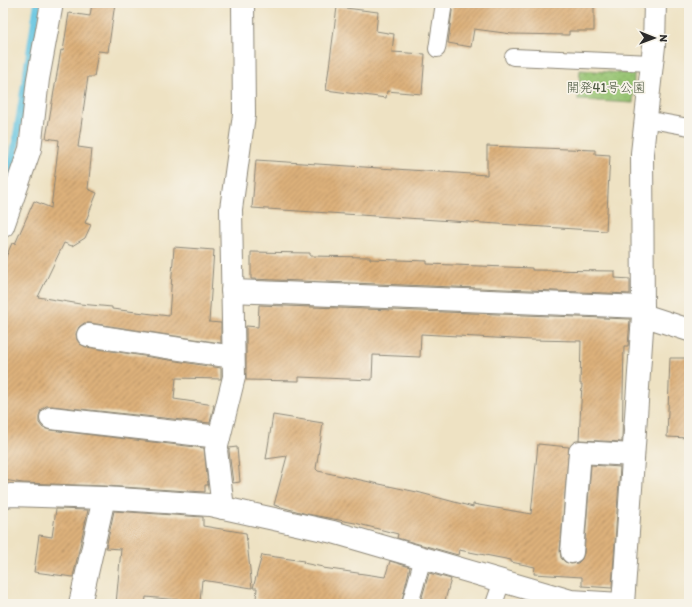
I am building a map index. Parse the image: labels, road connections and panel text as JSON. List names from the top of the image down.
{
  "parks": ["開発41号公園"],
  "north": "right"
}
